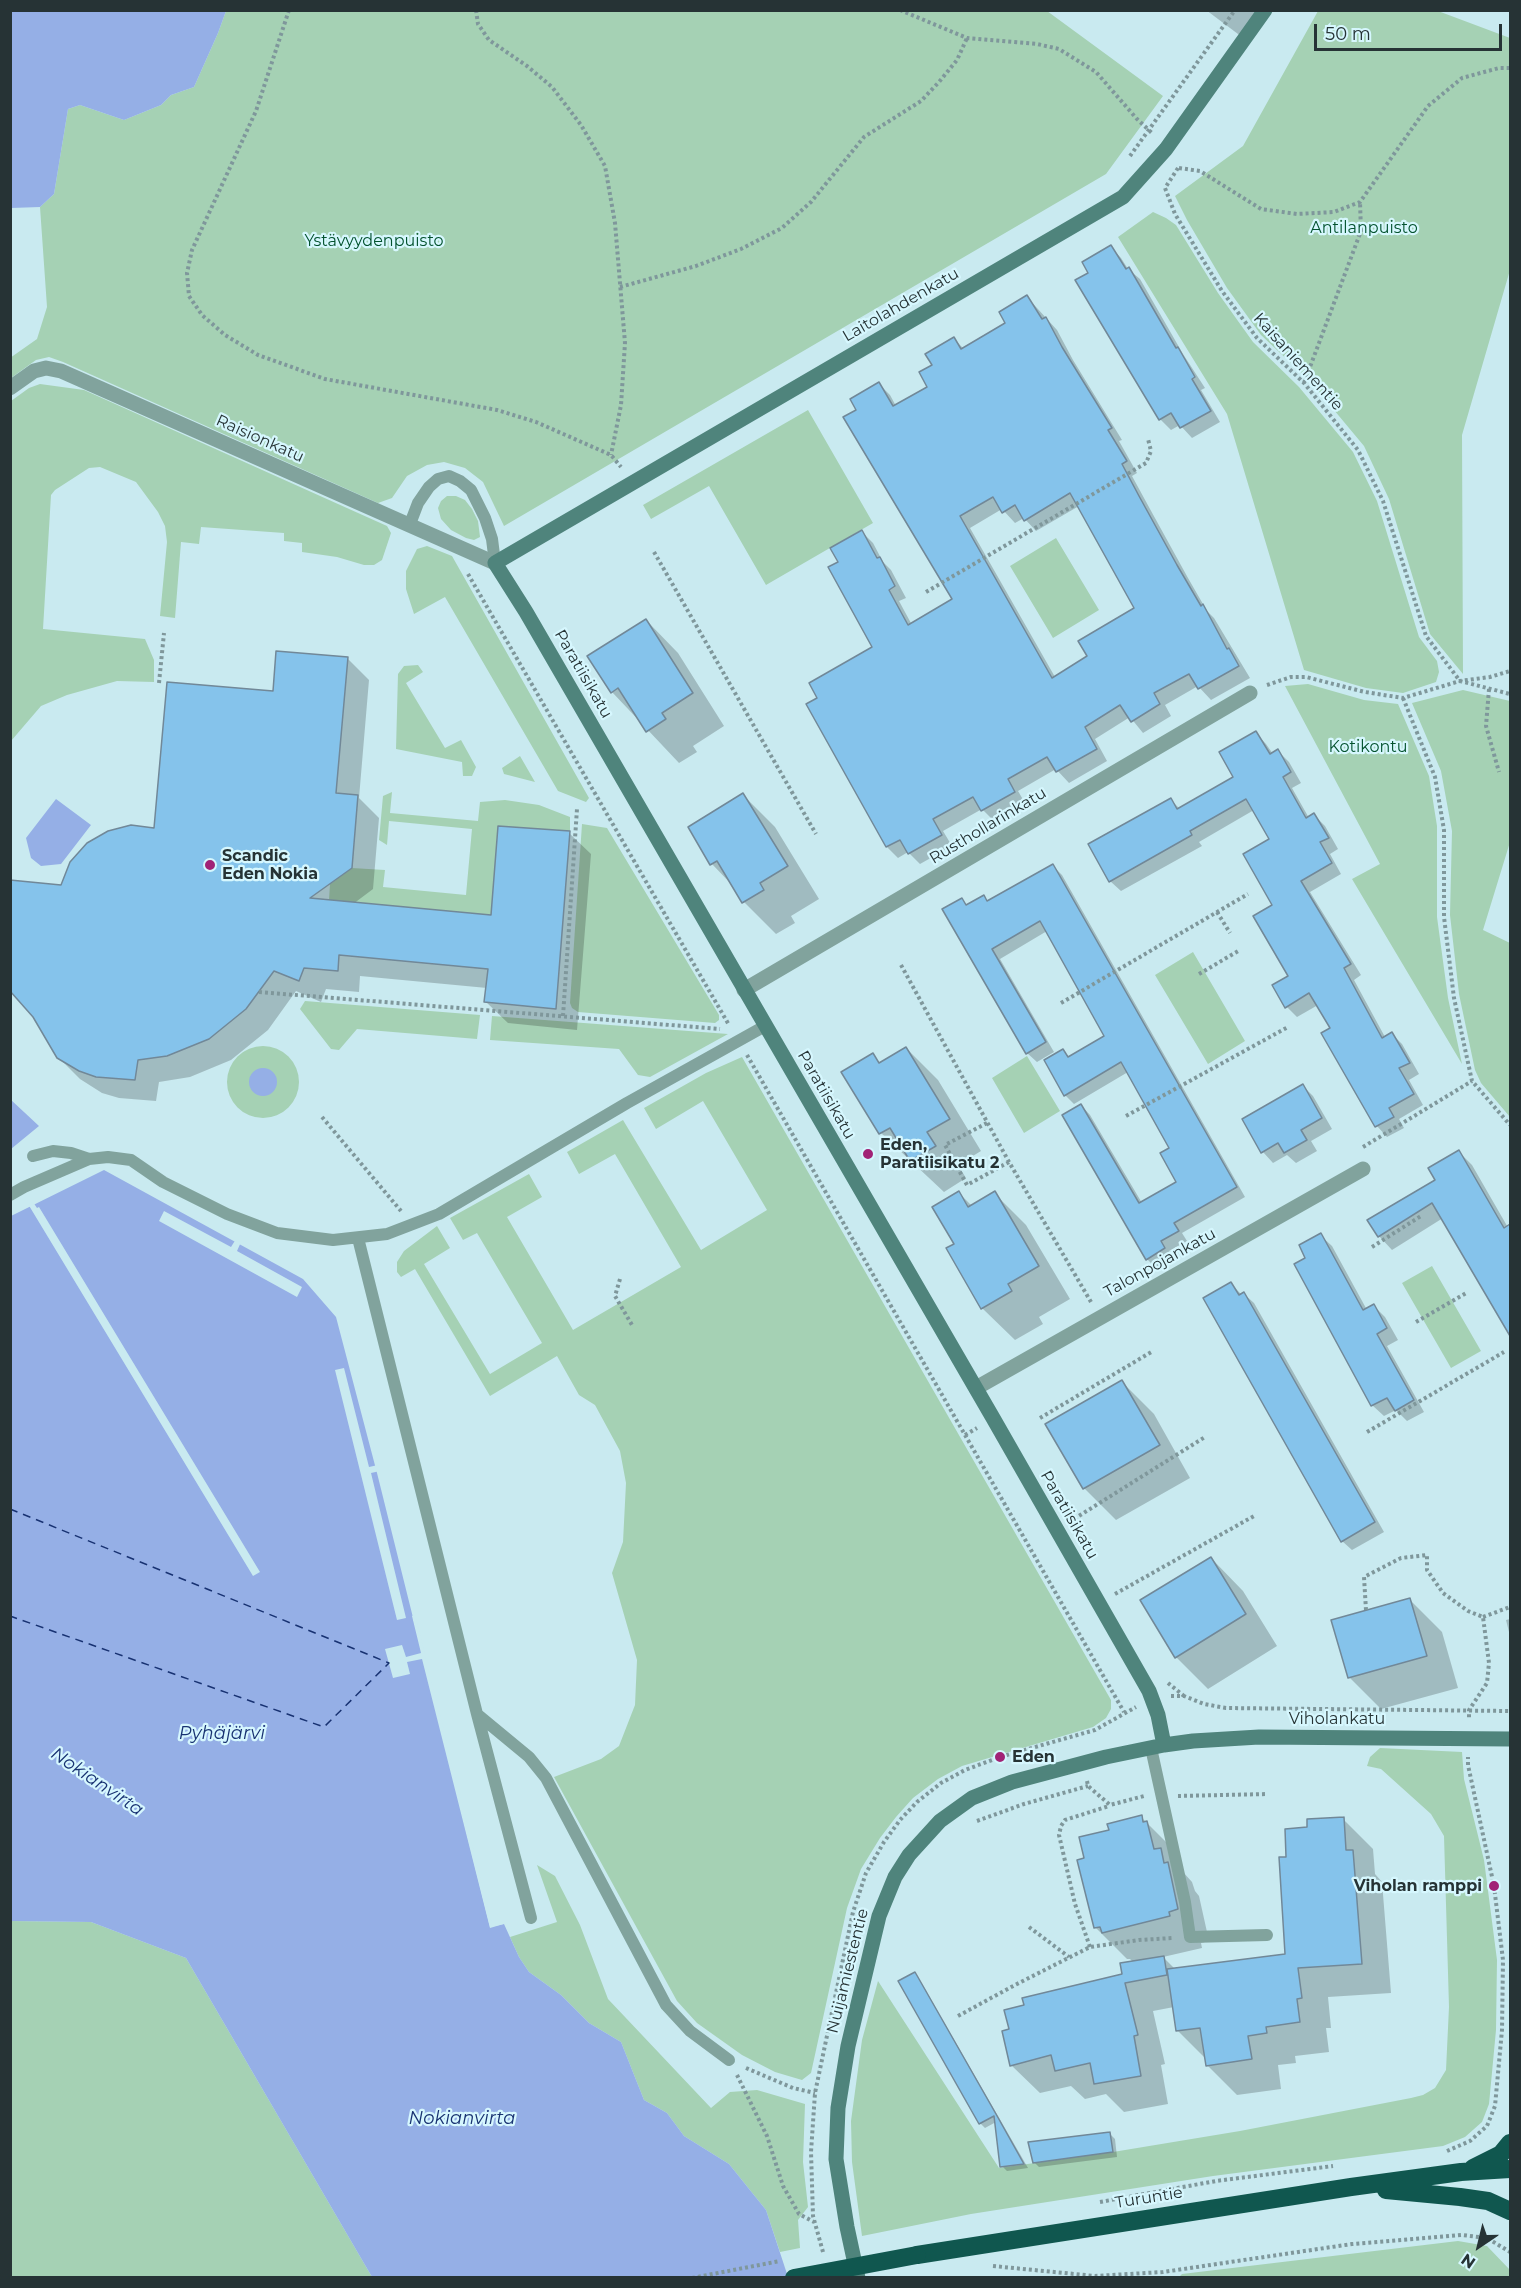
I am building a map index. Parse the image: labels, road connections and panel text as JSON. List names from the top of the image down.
{
  "streets": {
    "highway": ["Turuntie"],
    "street": [
      "Laitolahdenkatu",
      "Raisionkatu",
      "Paratiisikatu",
      "Rusthollarinkatu",
      "Talonpojankatu",
      "Viholankatu",
      "Nuijamiestentie"
    ],
    "path": ["Kaisaniementie"]
  },
  "crossings": [
    ["Laitolahdenkatu", "Raisionkatu"],
    ["Laitolahdenkatu", "Paratiisikatu"],
    ["Raisionkatu", "Paratiisikatu"],
    ["Paratiisikatu", "Rusthollarinkatu"],
    ["Paratiisikatu", "Talonpojankatu"],
    ["Paratiisikatu", "Viholankatu"],
    ["Paratiisikatu", "Nuijamiestentie"],
    ["Viholankatu", "Nuijamiestentie"]
  ],
  "water": ["Pyhäjärvi", "Nokianvirta"],
  "parks": ["Antilanpuisto", "Ystävyydenpuisto", "Kotikontu"],
  "places": [
    "Scandic Eden Nokia",
    "Eden, Paratiisikatu 2",
    "Eden",
    "Viholan ramppi"
  ],
  "scale_bar": "50 m",
  "north": "bottom left"
}
